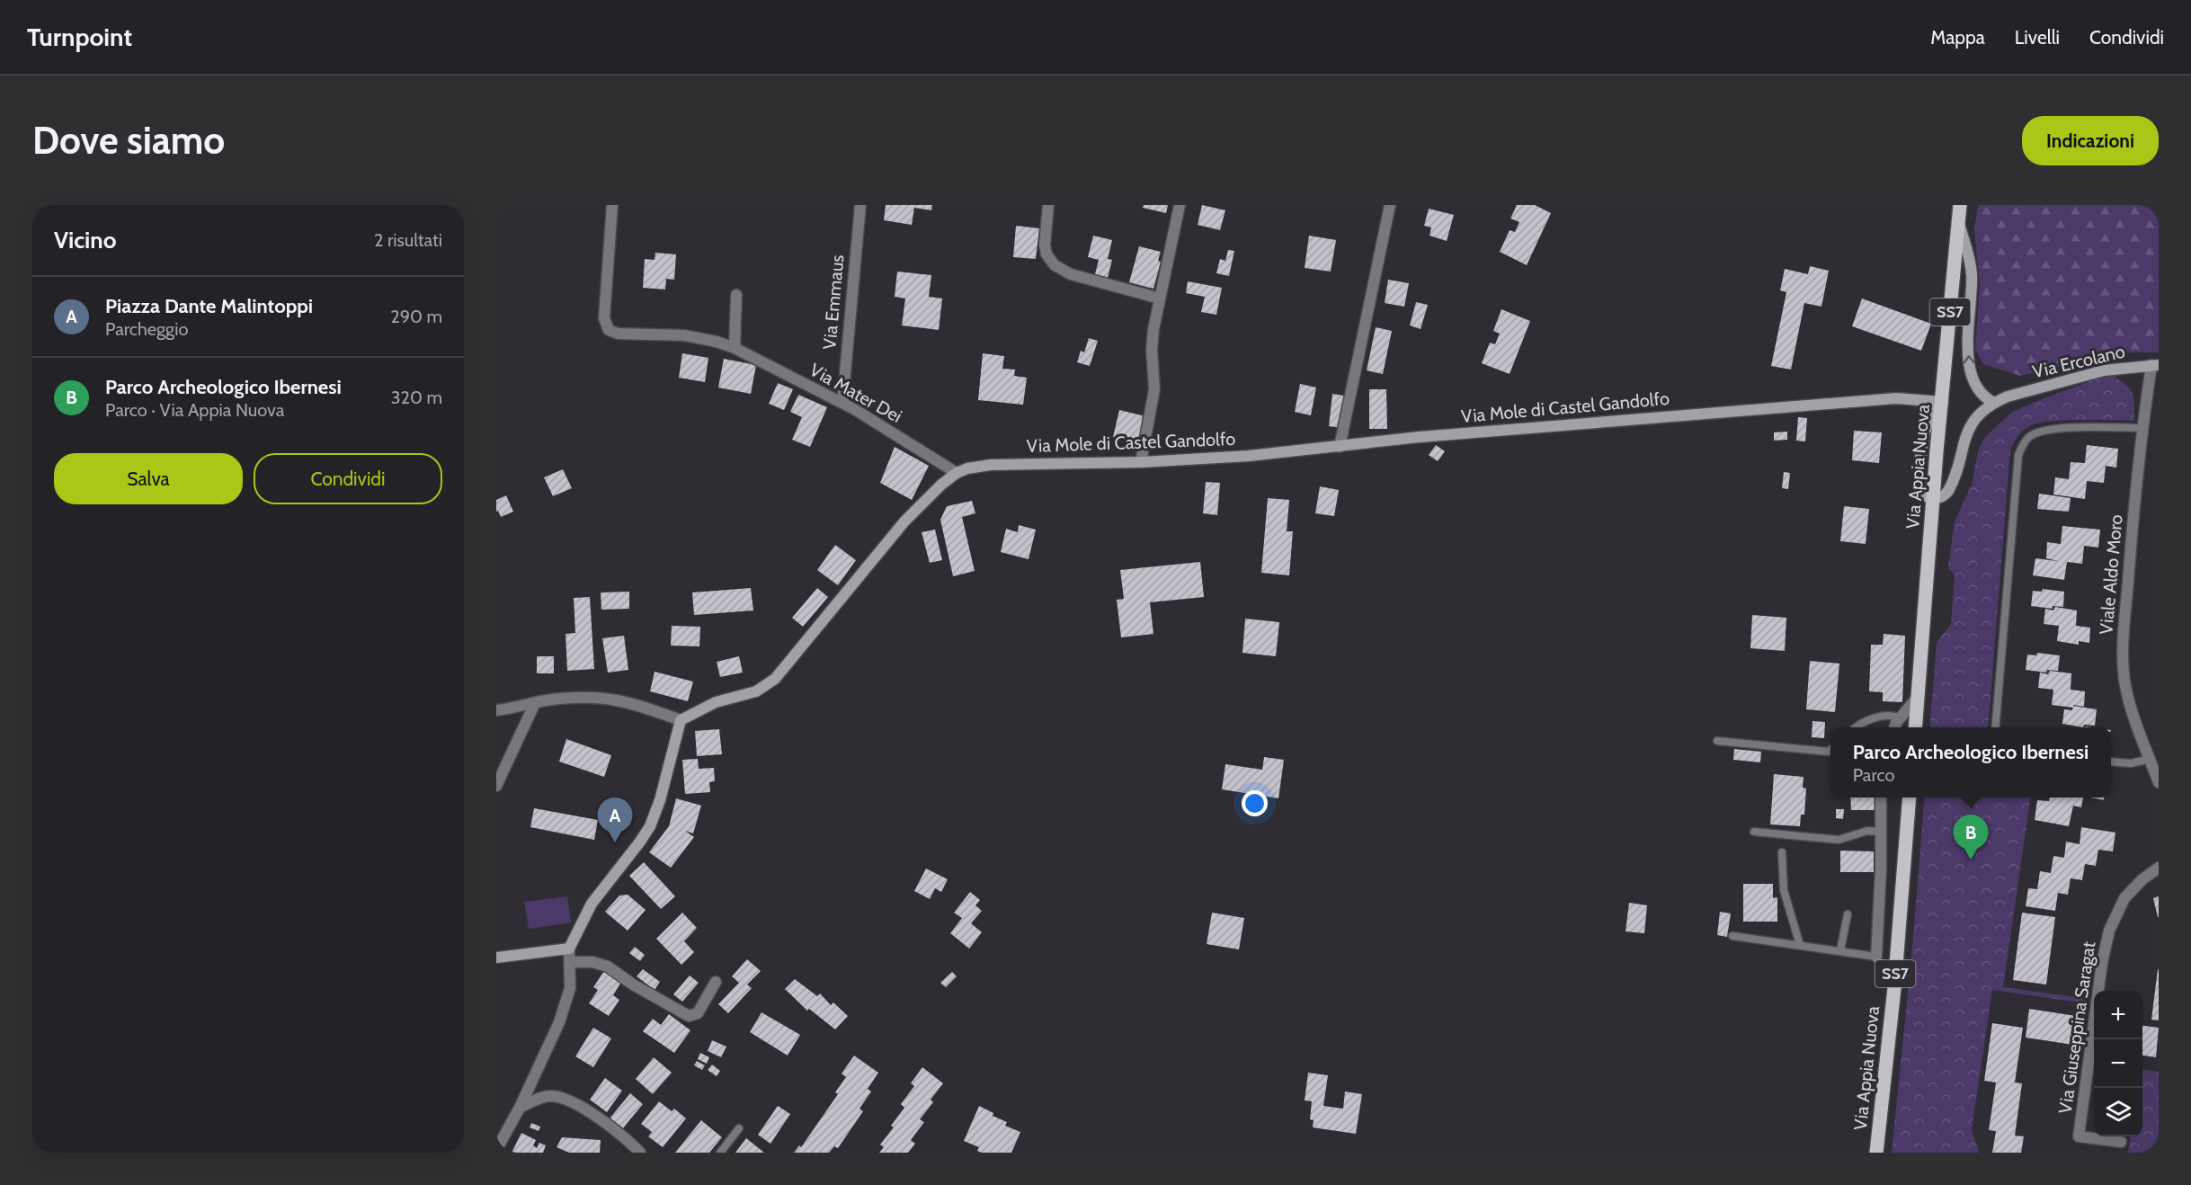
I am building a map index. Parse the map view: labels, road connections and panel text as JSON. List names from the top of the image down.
{
  "streets": {
    "main road": ["SS7", "Via Appia Nuova"],
    "street": [
      "Via Emmaus",
      "Via Ercolano",
      "Via Mater Dei",
      "Via Mole di Castel Gandolfo",
      "Viale Aldo Moro",
      "Via Giuseppina Saragat"
    ]
  },
  "crossings": [
    ["Via Emmaus", "Via Mater Dei"],
    ["Via Ercolano", "Via Appia Nuova"],
    ["Via Ercolano", "Viale Aldo Moro"],
    ["Via Mater Dei", "Via Mole di Castel Gandolfo"],
    ["Via Mole di Castel Gandolfo", "Via Appia Nuova"]
  ],
  "page": {
    "header": "Turnpoint",
    "nav": ["Mappa", "Livelli", "Condividi"],
    "buttons": [
      "Indicazioni",
      ["Salva", "Condividi"]
    ],
    "title": "Dove siamo",
    "heading": ["Vicino", "2 risultati"],
    "list": [
      {
        "mark": "A",
        "name": "Piazza Dante Malintoppi",
        "note": "Parcheggio",
        "value": "290 m"
      },
      {
        "mark": "B",
        "name": "Parco Archeologico Ibernesi",
        "note": "Parco · Via Appia Nuova",
        "value": "320 m"
      }
    ],
    "popup": ["Parco Archeologico Ibernesi", "Parco"],
    "pins": ["A", "B"],
    "map_buttons": ["+", "−"]
  }
}
